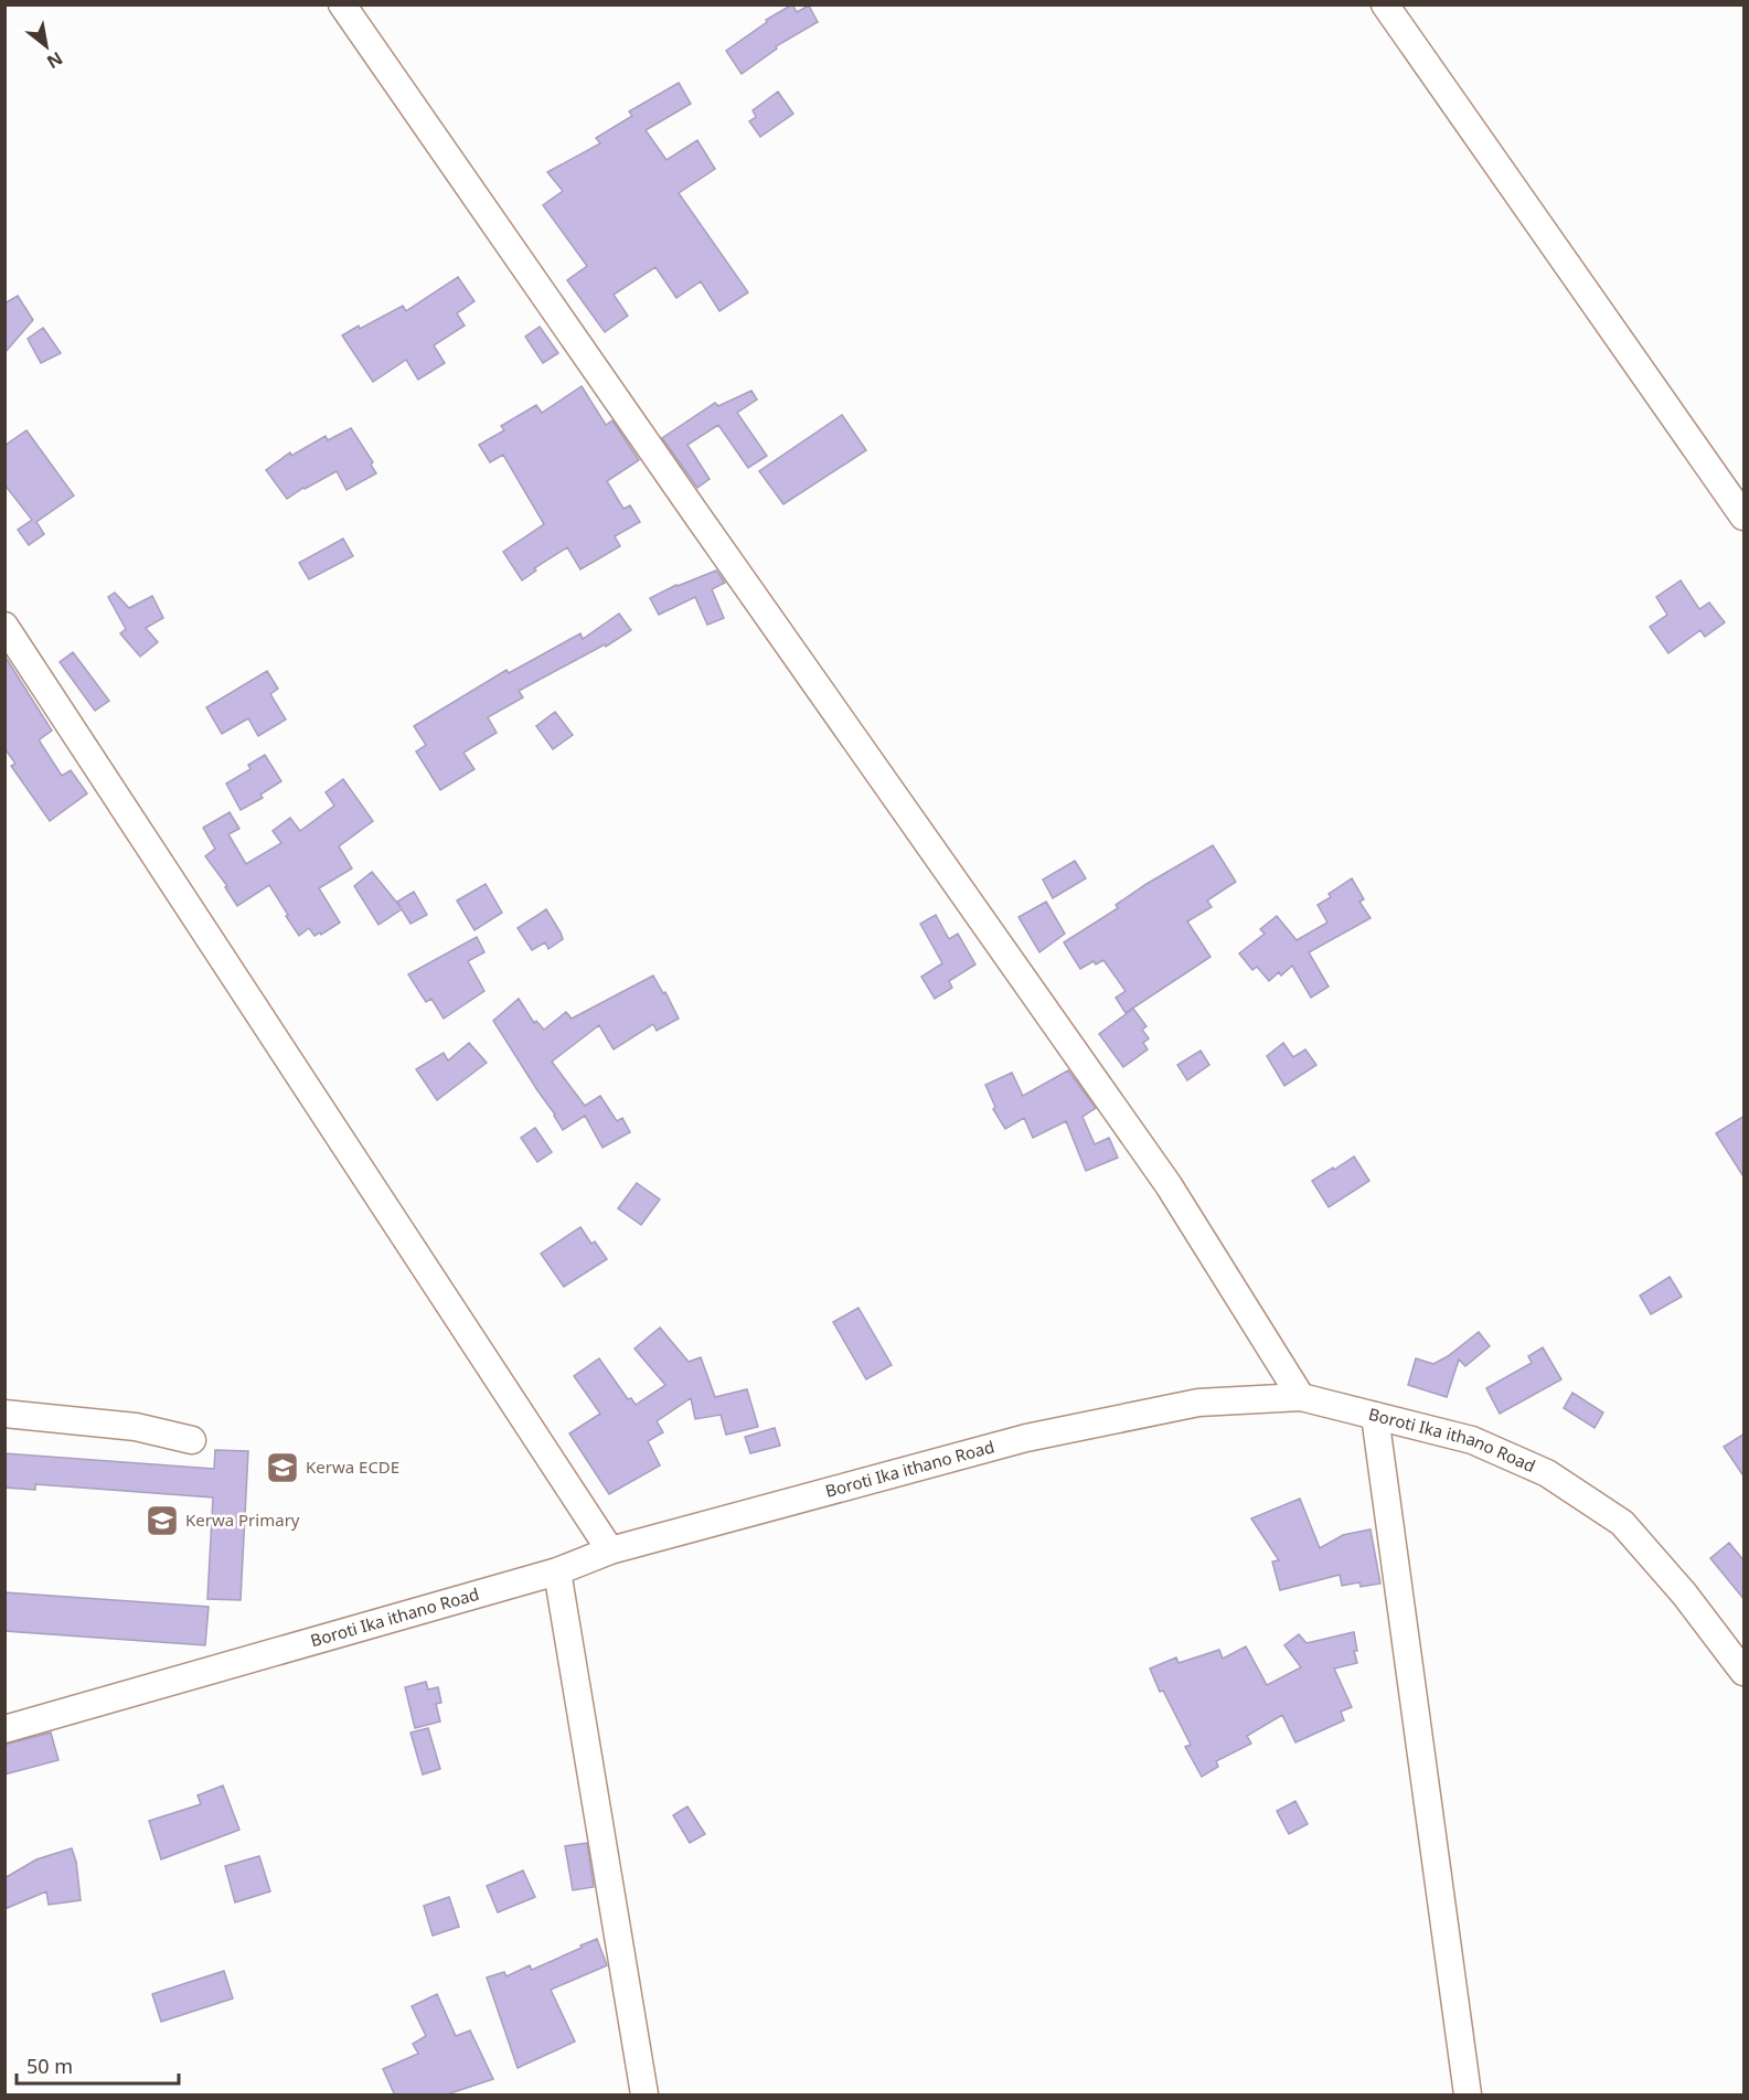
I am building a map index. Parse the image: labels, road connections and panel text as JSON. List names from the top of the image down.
{
  "streets": {
    "street": ["Boroti Ika ithano Road"]
  },
  "places": {
    "school or university": ["Kerwa ECDE", "Kerwa Primary"]
  },
  "scale_bar": "50 m",
  "north": "bottom right"
}
